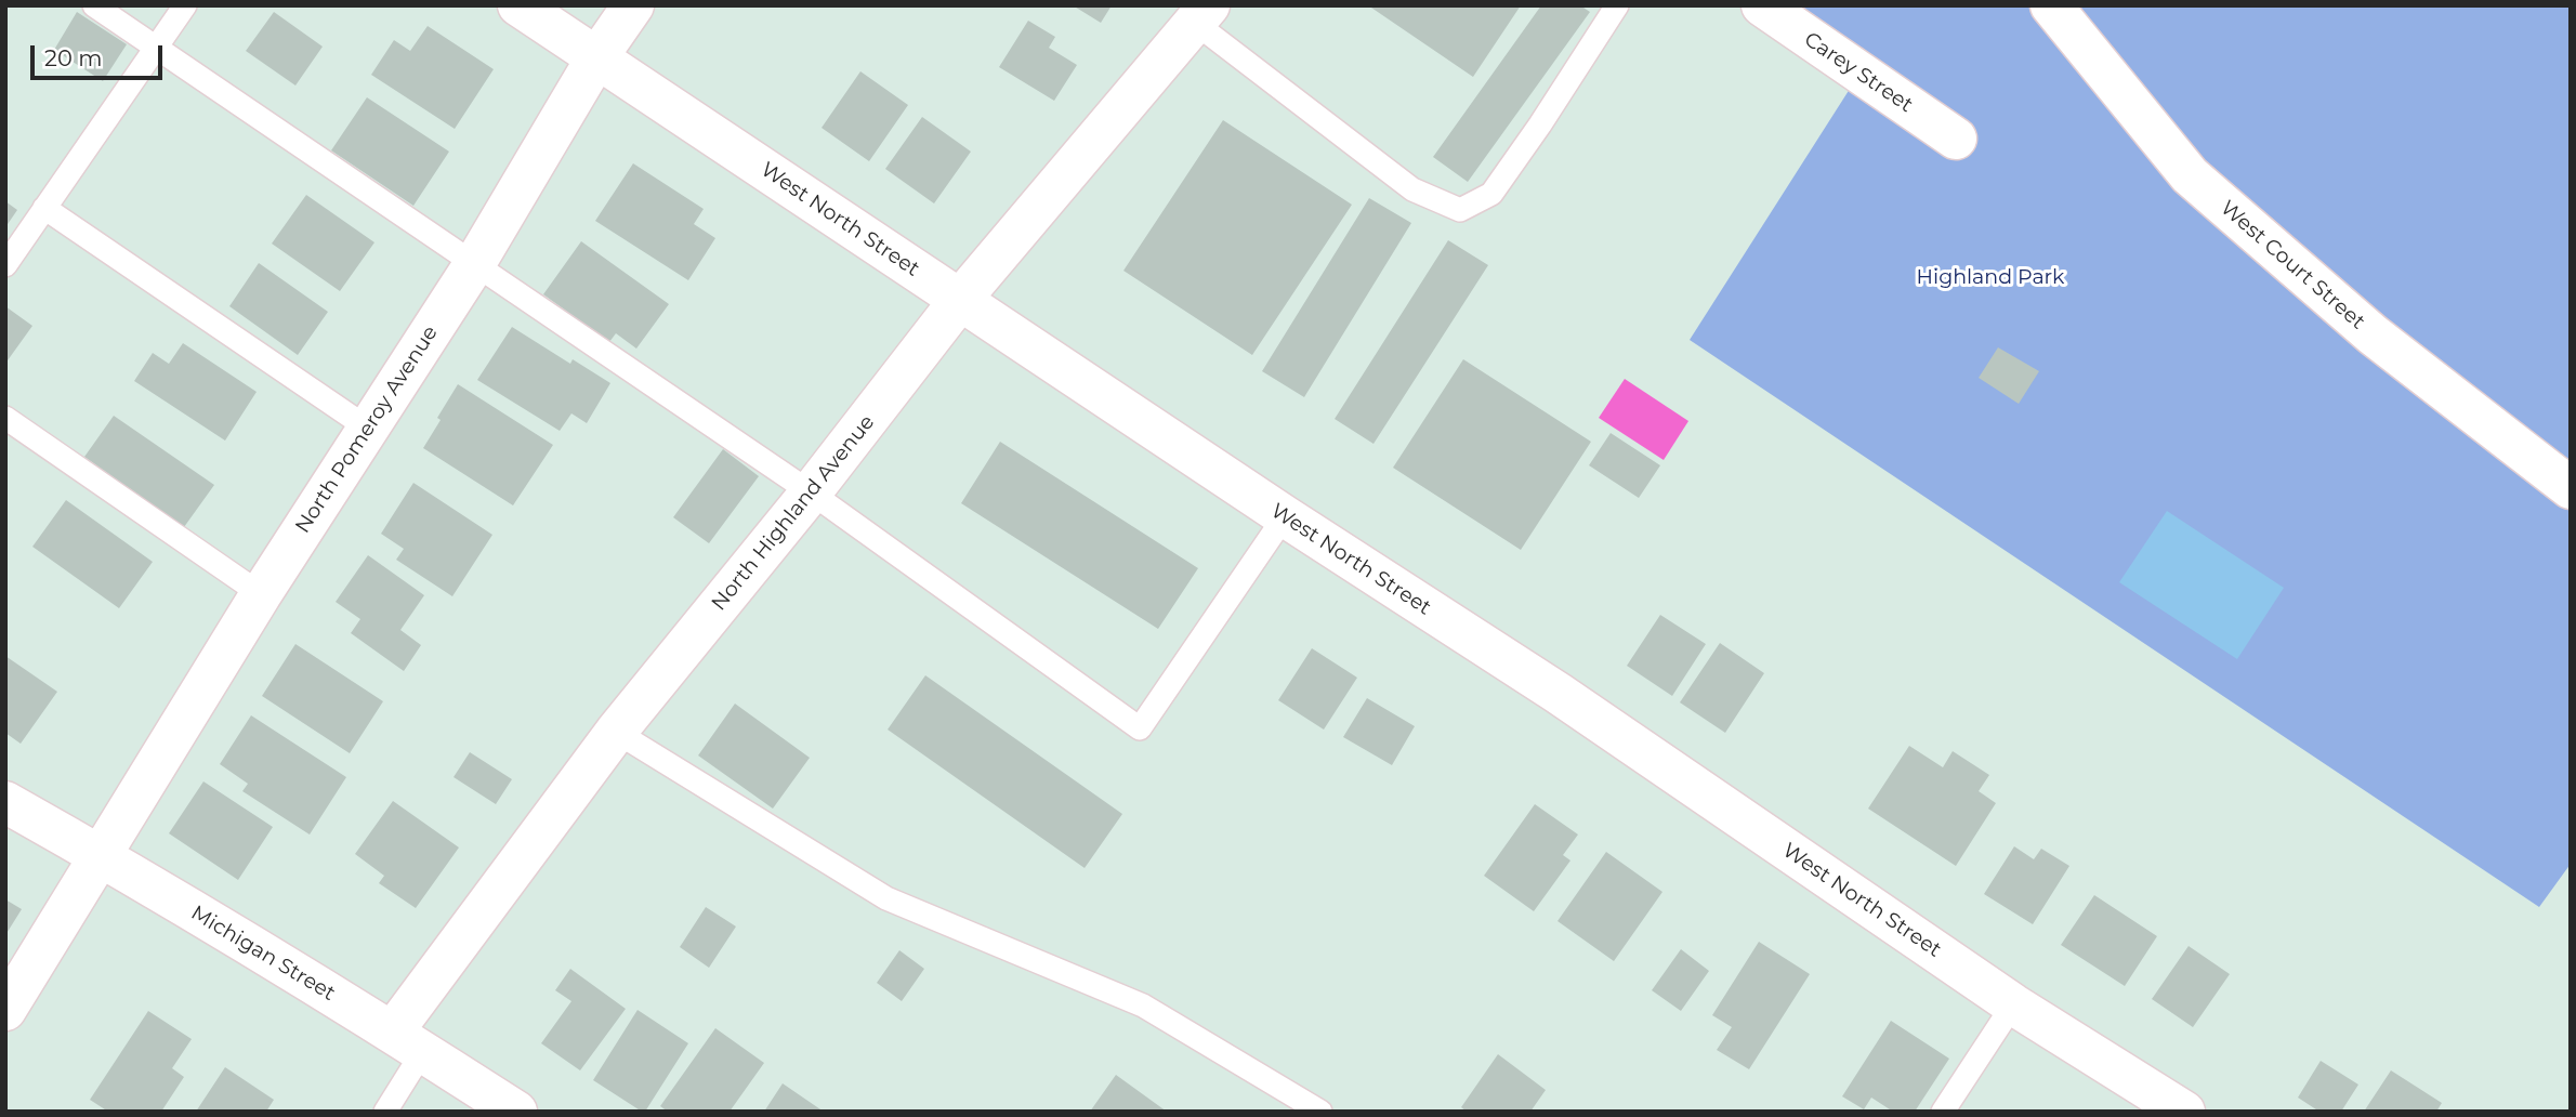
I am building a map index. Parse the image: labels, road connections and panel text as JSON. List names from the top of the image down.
{
  "streets": {
    "street": [
      "Carey Street",
      "West North Street",
      "West Court Street",
      "North Pomeroy Avenue",
      "North Highland Avenue",
      "Michigan Street"
    ]
  },
  "crossings": [
    ["West North Street", "North Pomeroy Avenue"],
    ["West North Street", "North Highland Avenue"],
    ["North Pomeroy Avenue", "Michigan Street"],
    ["North Highland Avenue", "Michigan Street"]
  ],
  "parks": ["Highland Park"],
  "scale_bar": "20 m"
}
